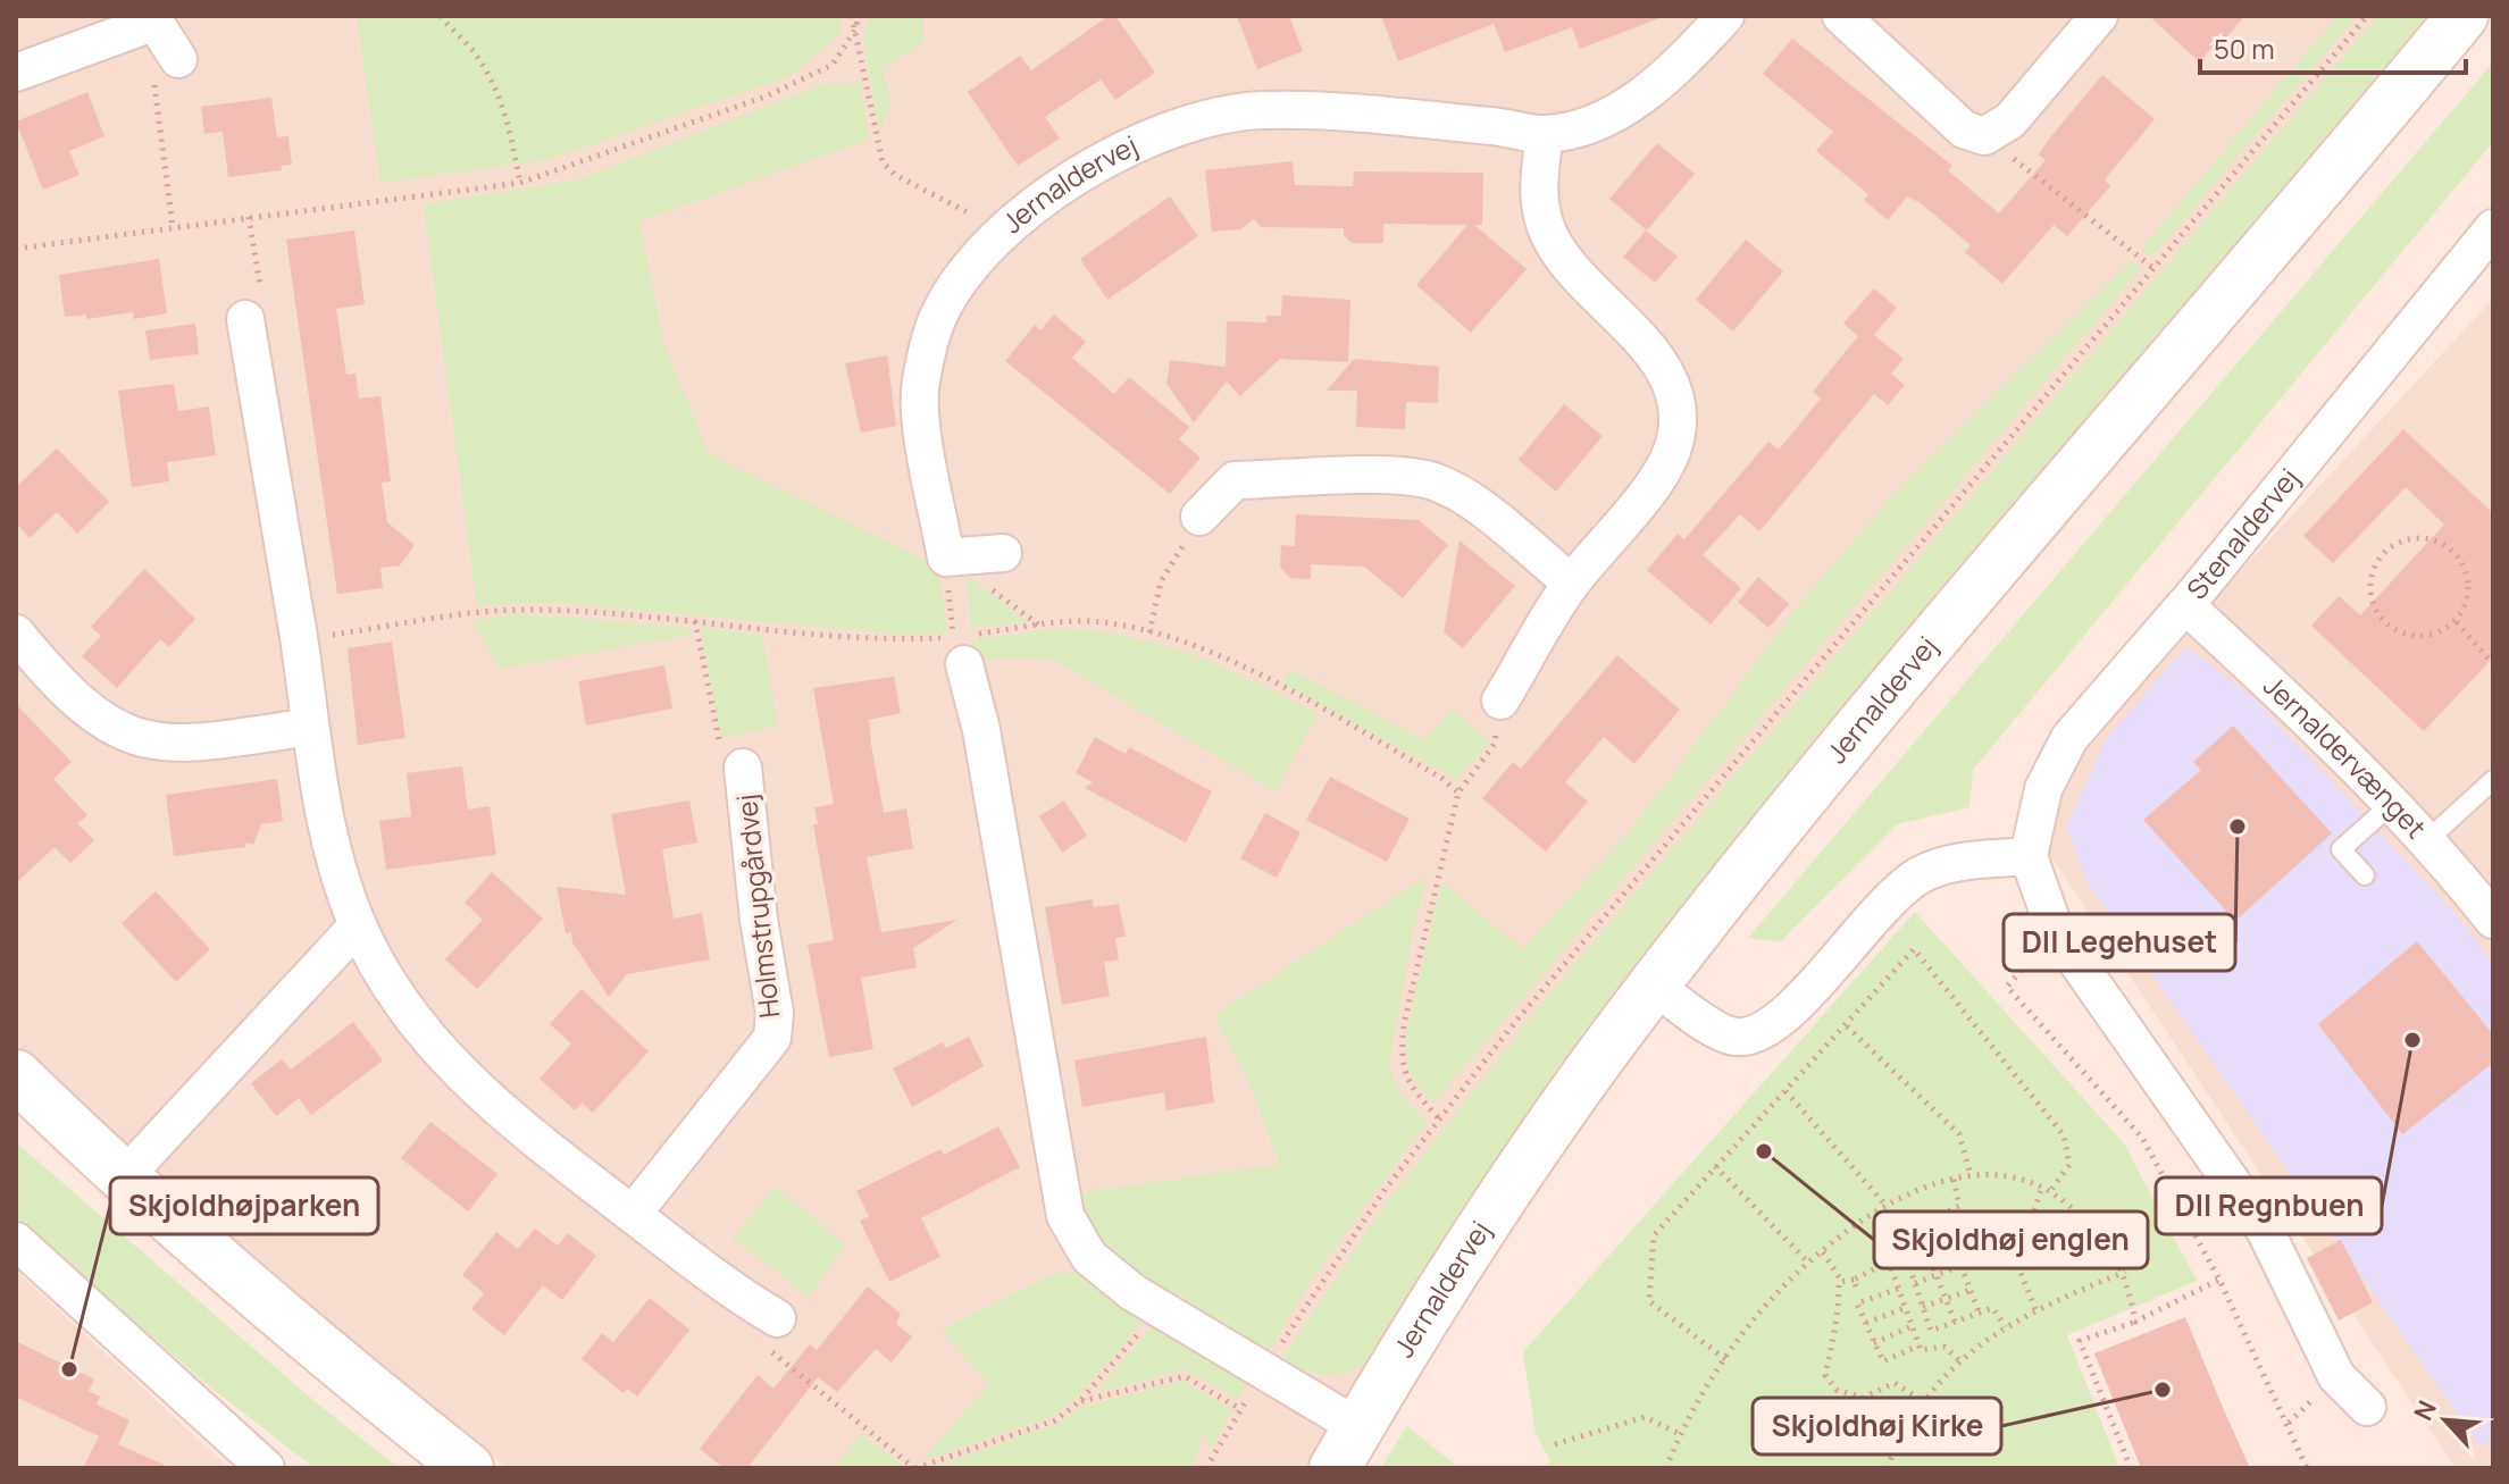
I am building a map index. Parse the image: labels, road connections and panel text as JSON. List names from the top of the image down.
{
  "streets": {
    "street": [
      "Jernaldervej",
      "Stenaldervej",
      "Jernaldervænget",
      "Holmstrupgårdvej"
    ]
  },
  "crossings": [
    ["Stenaldervej", "Jernaldervænget"]
  ],
  "places": [
    "DII Legehuset",
    "DII Regnbuen",
    "Skjoldhøj englen",
    "Skjoldhøjparken",
    "Skjoldhøj Kirke"
  ],
  "scale_bar": "50 m",
  "north": "top left"
}
